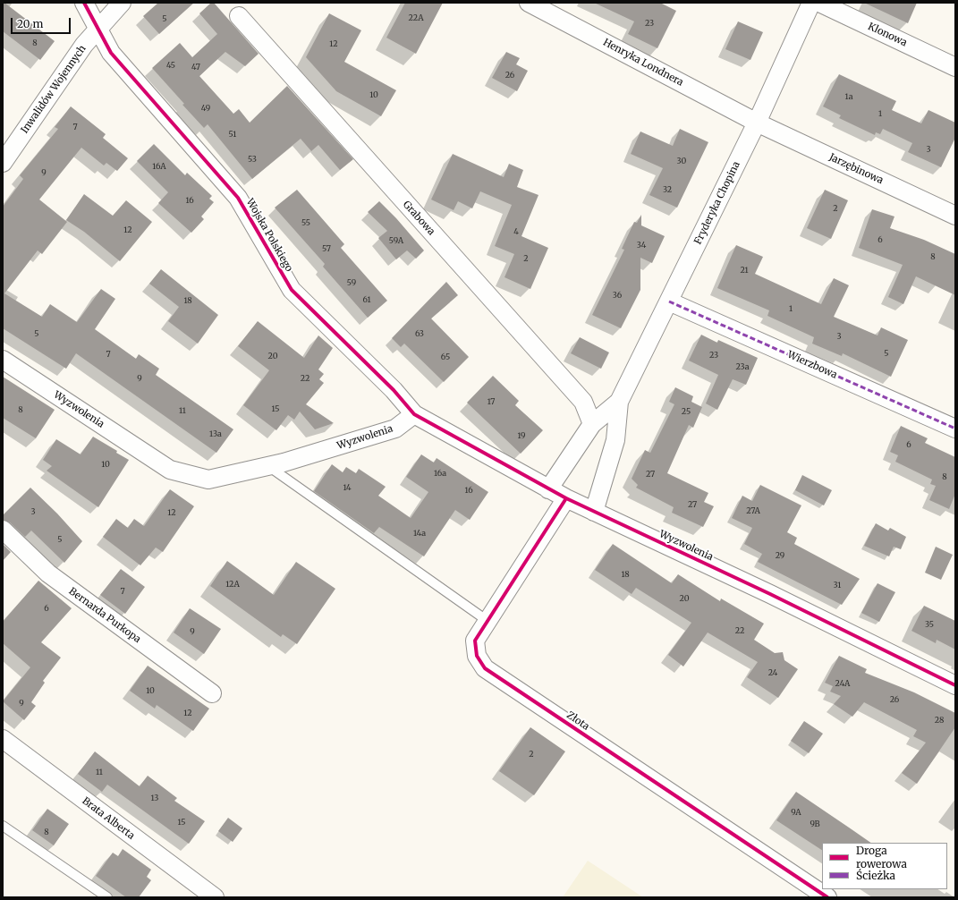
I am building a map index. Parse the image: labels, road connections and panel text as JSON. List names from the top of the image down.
{
  "streets": {
    "street": [
      "Klonowa",
      "Henryka Londnera",
      "Inwalidów Wojennych",
      "Jarzębinowa",
      "Fryderyka Chopina",
      "Grabowa",
      "Wojska Polskiego",
      "Wierzbowa",
      "Wyzwolenia",
      "Bernarda Purkopa",
      "Złota",
      "Brata Alberta"
    ]
  },
  "crossings": [
    ["Henryka Londnera", "Jarzębinowa"],
    ["Henryka Londnera", "Fryderyka Chopina"],
    ["Inwalidów Wojennych", "Wojska Polskiego"],
    ["Jarzębinowa", "Fryderyka Chopina"],
    ["Fryderyka Chopina", "Grabowa"],
    ["Fryderyka Chopina", "Wierzbowa"],
    ["Fryderyka Chopina", "Wyzwolenia"],
    ["Wojska Polskiego", "Wyzwolenia"],
    ["Wyzwolenia", "Złota"]
  ],
  "house_numbers": [
    "22A",
    "5",
    "23",
    "8",
    "12",
    "45",
    "47",
    "26",
    "10",
    "1a",
    "49",
    "1",
    "7",
    "51",
    "3",
    "53",
    "30",
    "16A",
    "9",
    "32",
    "16",
    "2",
    "55",
    "12",
    "4",
    "6",
    "59A",
    "34",
    "57",
    "8",
    "2",
    "21",
    "59",
    "36",
    "61",
    "18",
    "1",
    "5",
    "63",
    "3",
    "5",
    "7",
    "23",
    "20",
    "65",
    "23a",
    "9",
    "22",
    "17",
    "15",
    "8",
    "11",
    "25",
    "13a",
    "19",
    "6",
    "10",
    "16a",
    "27",
    "8",
    "14",
    "16",
    "27",
    "27A",
    "3",
    "12",
    "14a",
    "5",
    "29",
    "18",
    "12A",
    "31",
    "7",
    "20",
    "6",
    "35",
    "22",
    "9",
    "24",
    "24A",
    "10",
    "26",
    "9",
    "12",
    "28",
    "2",
    "11",
    "13",
    "9A",
    "15",
    "9B",
    "8"
  ],
  "legend": ["Droga rowerowa", "Ścieżka"],
  "scale_bar": "20 m"
}
